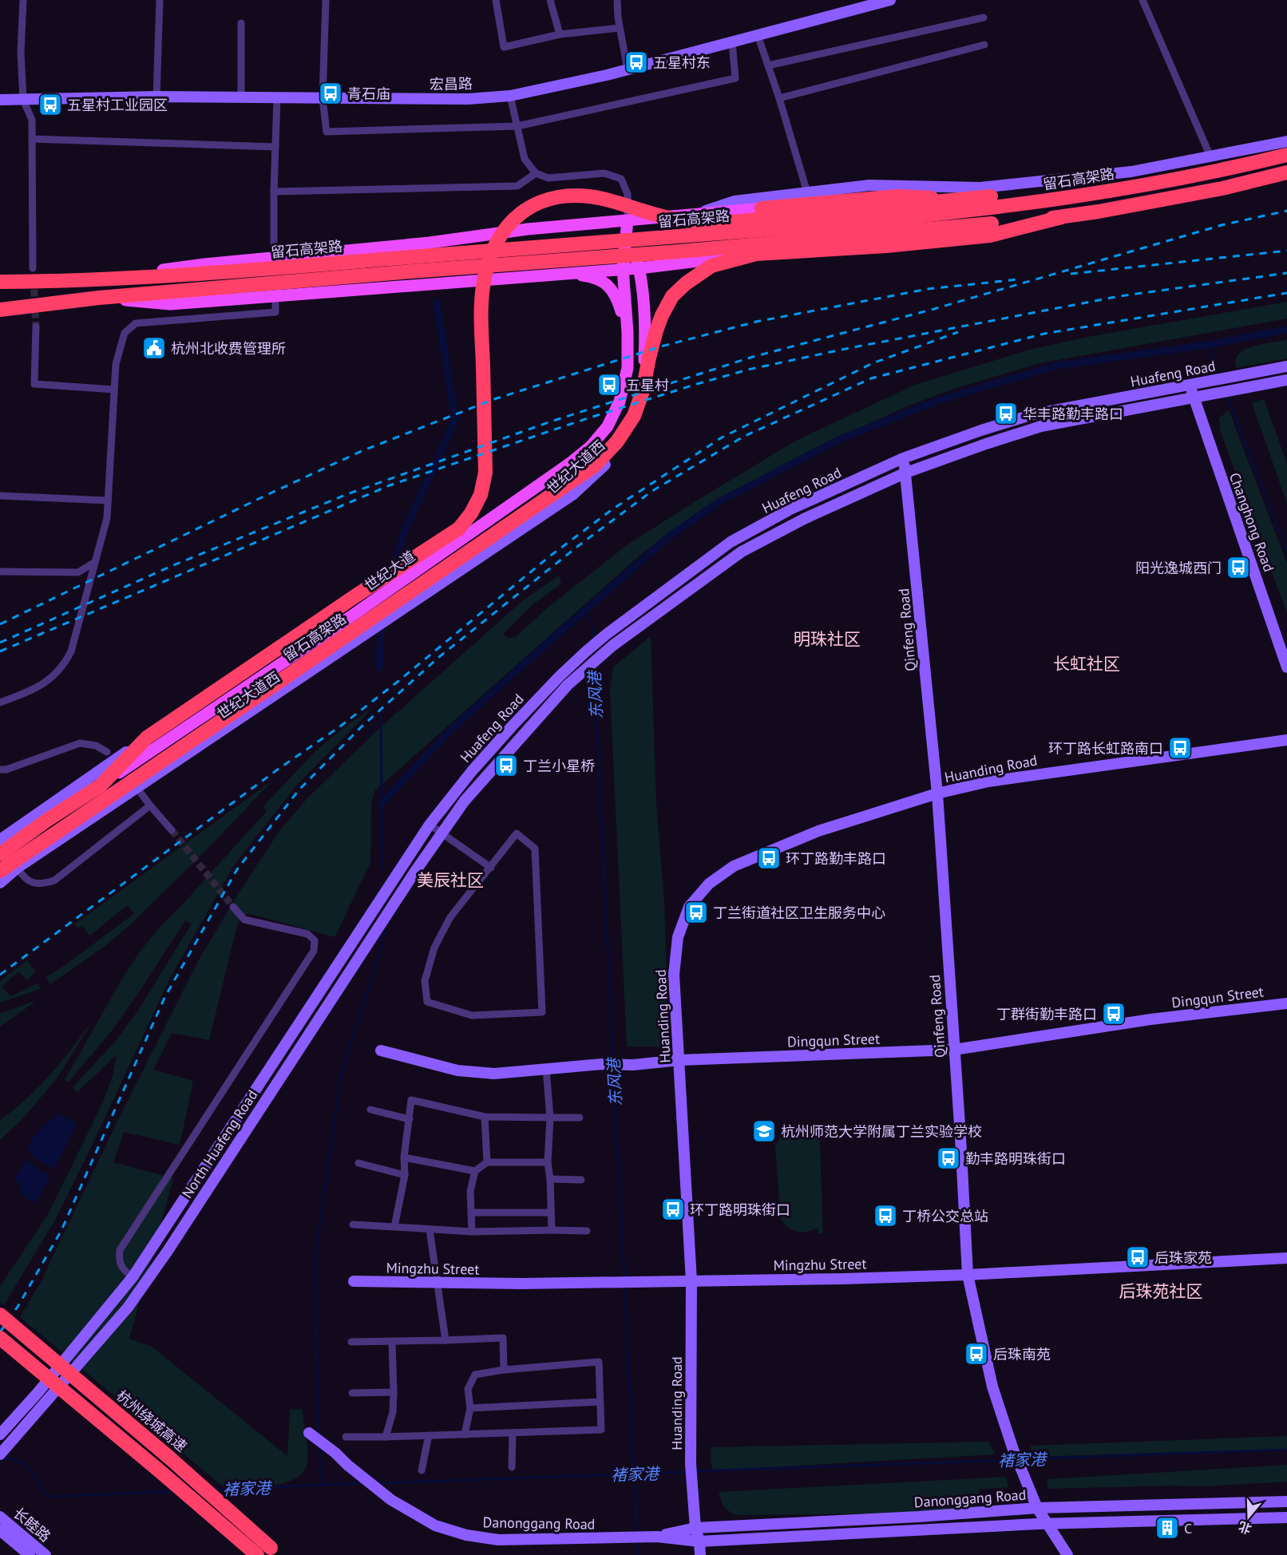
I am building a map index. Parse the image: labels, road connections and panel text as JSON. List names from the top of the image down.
{
  "streets": {
    "highway": ["留石高架路", "杭州绕城高速"],
    "main road": [
      "宏昌路",
      "Huafeng Road",
      "世纪大道西",
      "Changhong Road",
      "世纪大道",
      "Qinfeng Road",
      "Huanding Road",
      "Dingqun Street",
      "North Huafeng Road",
      "Mingzhu Street",
      "Danonggang Road",
      "长睦路"
    ]
  },
  "crossings": [
    ["留石高架路", "世纪大道西"],
    ["Huafeng Road", "Changhong Road"],
    ["Huafeng Road", "Qinfeng Road"],
    ["Huafeng Road", "North Huafeng Road"],
    ["Qinfeng Road", "Huanding Road"],
    ["Qinfeng Road", "Dingqun Street"],
    ["Qinfeng Road", "Mingzhu Street"],
    ["Qinfeng Road", "Danonggang Road"],
    ["Huanding Road", "Dingqun Street"],
    ["Huanding Road", "Mingzhu Street"],
    ["Huanding Road", "Danonggang Road"]
  ],
  "districts": [
    "明珠社区",
    "长虹社区",
    "美辰社区",
    "后珠苑社区"
  ],
  "water": ["东风港", "褚家港"],
  "places": {
    "bus stop": [
      "五星村东",
      "青石庙",
      "五星村工业园区",
      "五星村",
      "华丰路勤丰路口",
      "阳光逸城西门",
      "环丁路长虹路南口",
      "丁兰小星桥",
      "环丁路勤丰路口",
      "丁兰街道社区卫生服务中心",
      "丁群街勤丰路口",
      "勤丰路明珠街口",
      "环丁路明珠街口",
      "丁桥公交总站",
      "后珠家苑",
      "后珠南苑"
    ],
    "public building": ["杭州北收费管理所"],
    "school or university": ["杭州师范大学附属丁兰实验学校"],
    "building": ["C"]
  },
  "north": "bottom"
}
